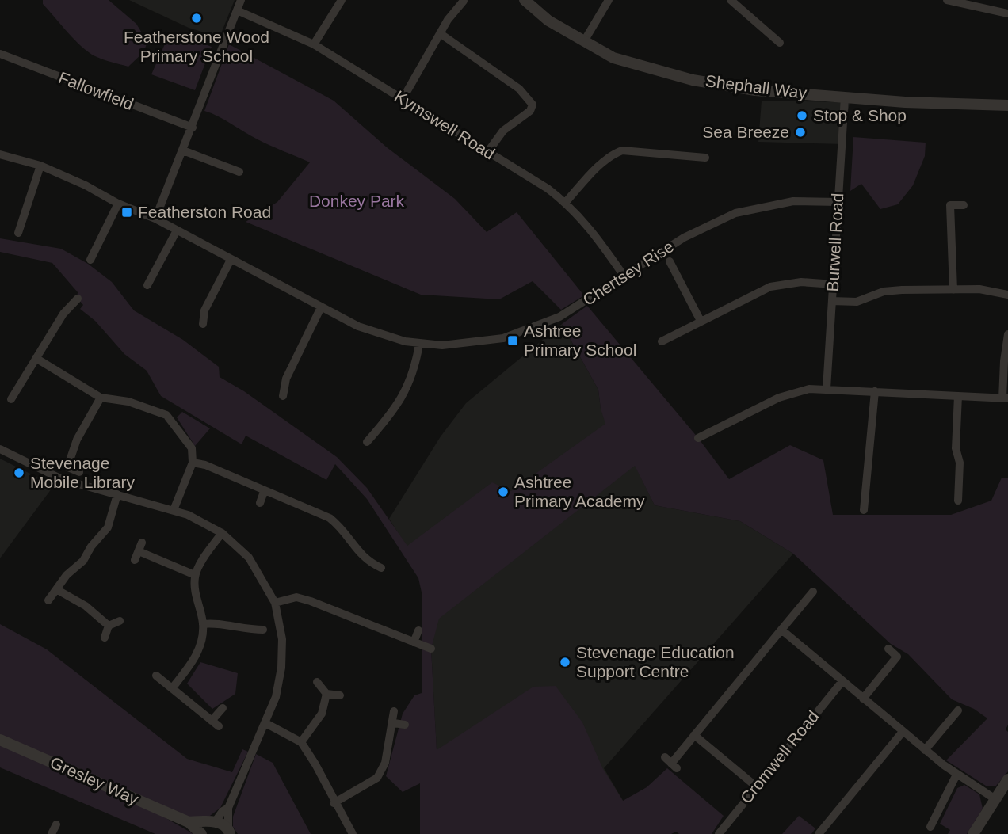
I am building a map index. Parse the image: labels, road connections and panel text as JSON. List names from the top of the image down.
{
  "streets": {
    "street": [
      "Shephall Way",
      "Fallowfield",
      "Kymswell Road",
      "Burwell Road",
      "Chertsey Rise",
      "Cromwell Road",
      "Gresley Way"
    ]
  },
  "crossings": [
    ["Shephall Way", "Burwell Road"],
    ["Kymswell Road", "Chertsey Rise"],
    ["Burwell Road", "Chertsey Rise"]
  ],
  "parks": ["Donkey Park"],
  "places": {
    "other": [
      "Featherstone Wood Primary School",
      "Stop & Shop",
      "Sea Breeze",
      "Stevenage Mobile Library",
      "Ashtree Primary Academy",
      "Stevenage Education Support Centre"
    ],
    "transit": ["Featherston Road", "Ashtree Primary School"]
  }
}
